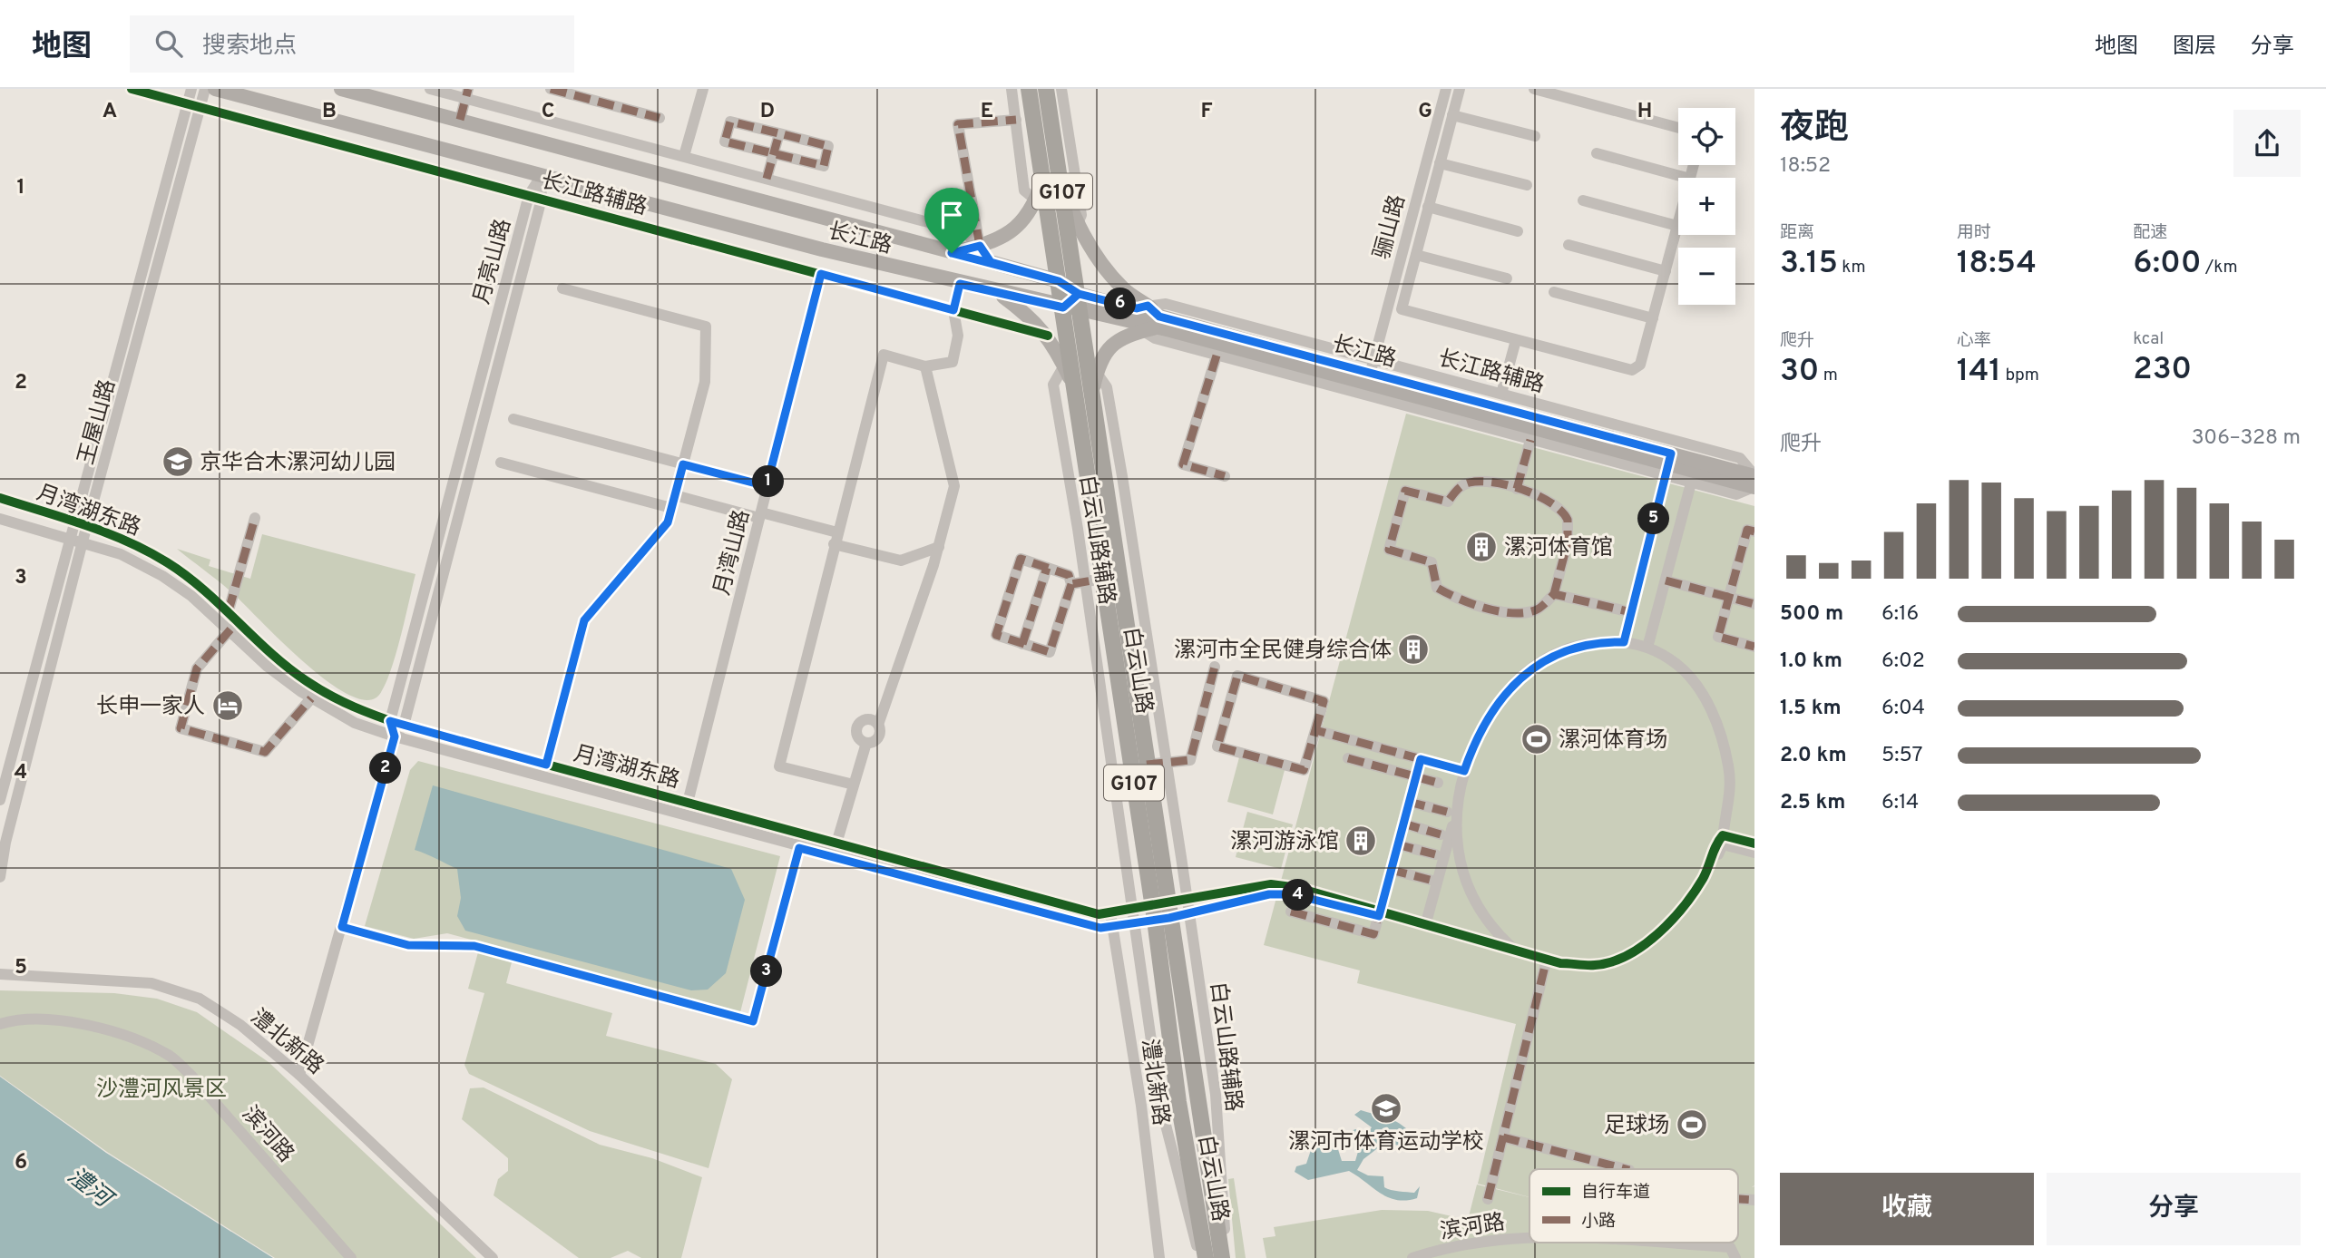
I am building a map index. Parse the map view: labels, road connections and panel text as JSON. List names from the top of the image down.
{
  "streets": {
    "highway": ["G107", "白云山路"],
    "main road": ["长江路"],
    "street": [
      "长江路辅路",
      "骊山路",
      "月亮山路",
      "王屋山路",
      "月湾湖东路",
      "白云山路辅路",
      "月湾山路",
      "澧北新路",
      "滨河路"
    ]
  },
  "crossings": [
    ["长江路辅路", "骊山路"],
    ["长江路辅路", "长江路"],
    ["长江路辅路", "月亮山路"],
    ["长江路辅路", "王屋山路"],
    ["长江路辅路", "月湾山路"],
    ["骊山路", "长江路"],
    ["长江路", "月亮山路"],
    ["长江路", "白云山路"],
    ["月亮山路", "月湾湖东路"],
    ["月亮山路", "澧北新路"],
    ["王屋山路", "月湾湖东路"],
    ["月湾湖东路", "白云山路辅路"],
    ["月湾湖东路", "月湾山路"],
    ["月湾湖东路", "白云山路"],
    ["月湾湖东路", "澧北新路"],
    ["白云山路辅路", "白云山路"]
  ],
  "water": ["澧河"],
  "parks": ["沙澧河风景区"],
  "places": {
    "school or university": ["京华合木漯河幼儿园", "漯河市体育运动学校"],
    "building": ["漯河体育馆", "漯河市全民健身综合体", "漯河游泳馆"],
    "hotel": ["长申一家人"],
    "sports": ["漯河体育场", "足球场"]
  },
  "legend": ["自行车道", "小路"],
  "page": {
    "header": "地图",
    "search": "搜索地点",
    "nav": ["地图", "图层", "分享"],
    "heading": ["夜跑", "18:52"],
    "map_buttons": ["+", "−"],
    "stats": [
      ["距离", "3.15 km"],
      ["用时", "18:54"],
      ["配速", "6:00 /km"],
      ["爬升", "30 m"],
      ["心率", "141 bpm"],
      ["kcal", "230"]
    ],
    "pins": [
      "6",
      "1",
      "5",
      "2",
      "4",
      "3"
    ],
    "chart": ["爬升", "306–328 m"],
    "list": [
      {
        "name": "500 m",
        "note": "6:16"
      },
      {
        "name": "1.0 km",
        "note": "6:02"
      },
      {
        "name": "1.5 km",
        "note": "6:04"
      },
      {
        "name": "2.0 km",
        "note": "5:57"
      },
      {
        "name": "2.5 km",
        "note": "6:14"
      }
    ],
    "buttons": ["收藏", "分享"]
  },
  "grid": {
    "columns": [
      "A",
      "B",
      "C",
      "D",
      "E",
      "F",
      "G",
      "H"
    ],
    "rows": [
      "1",
      "2",
      "3",
      "4",
      "5",
      "6"
    ]
  }
}
